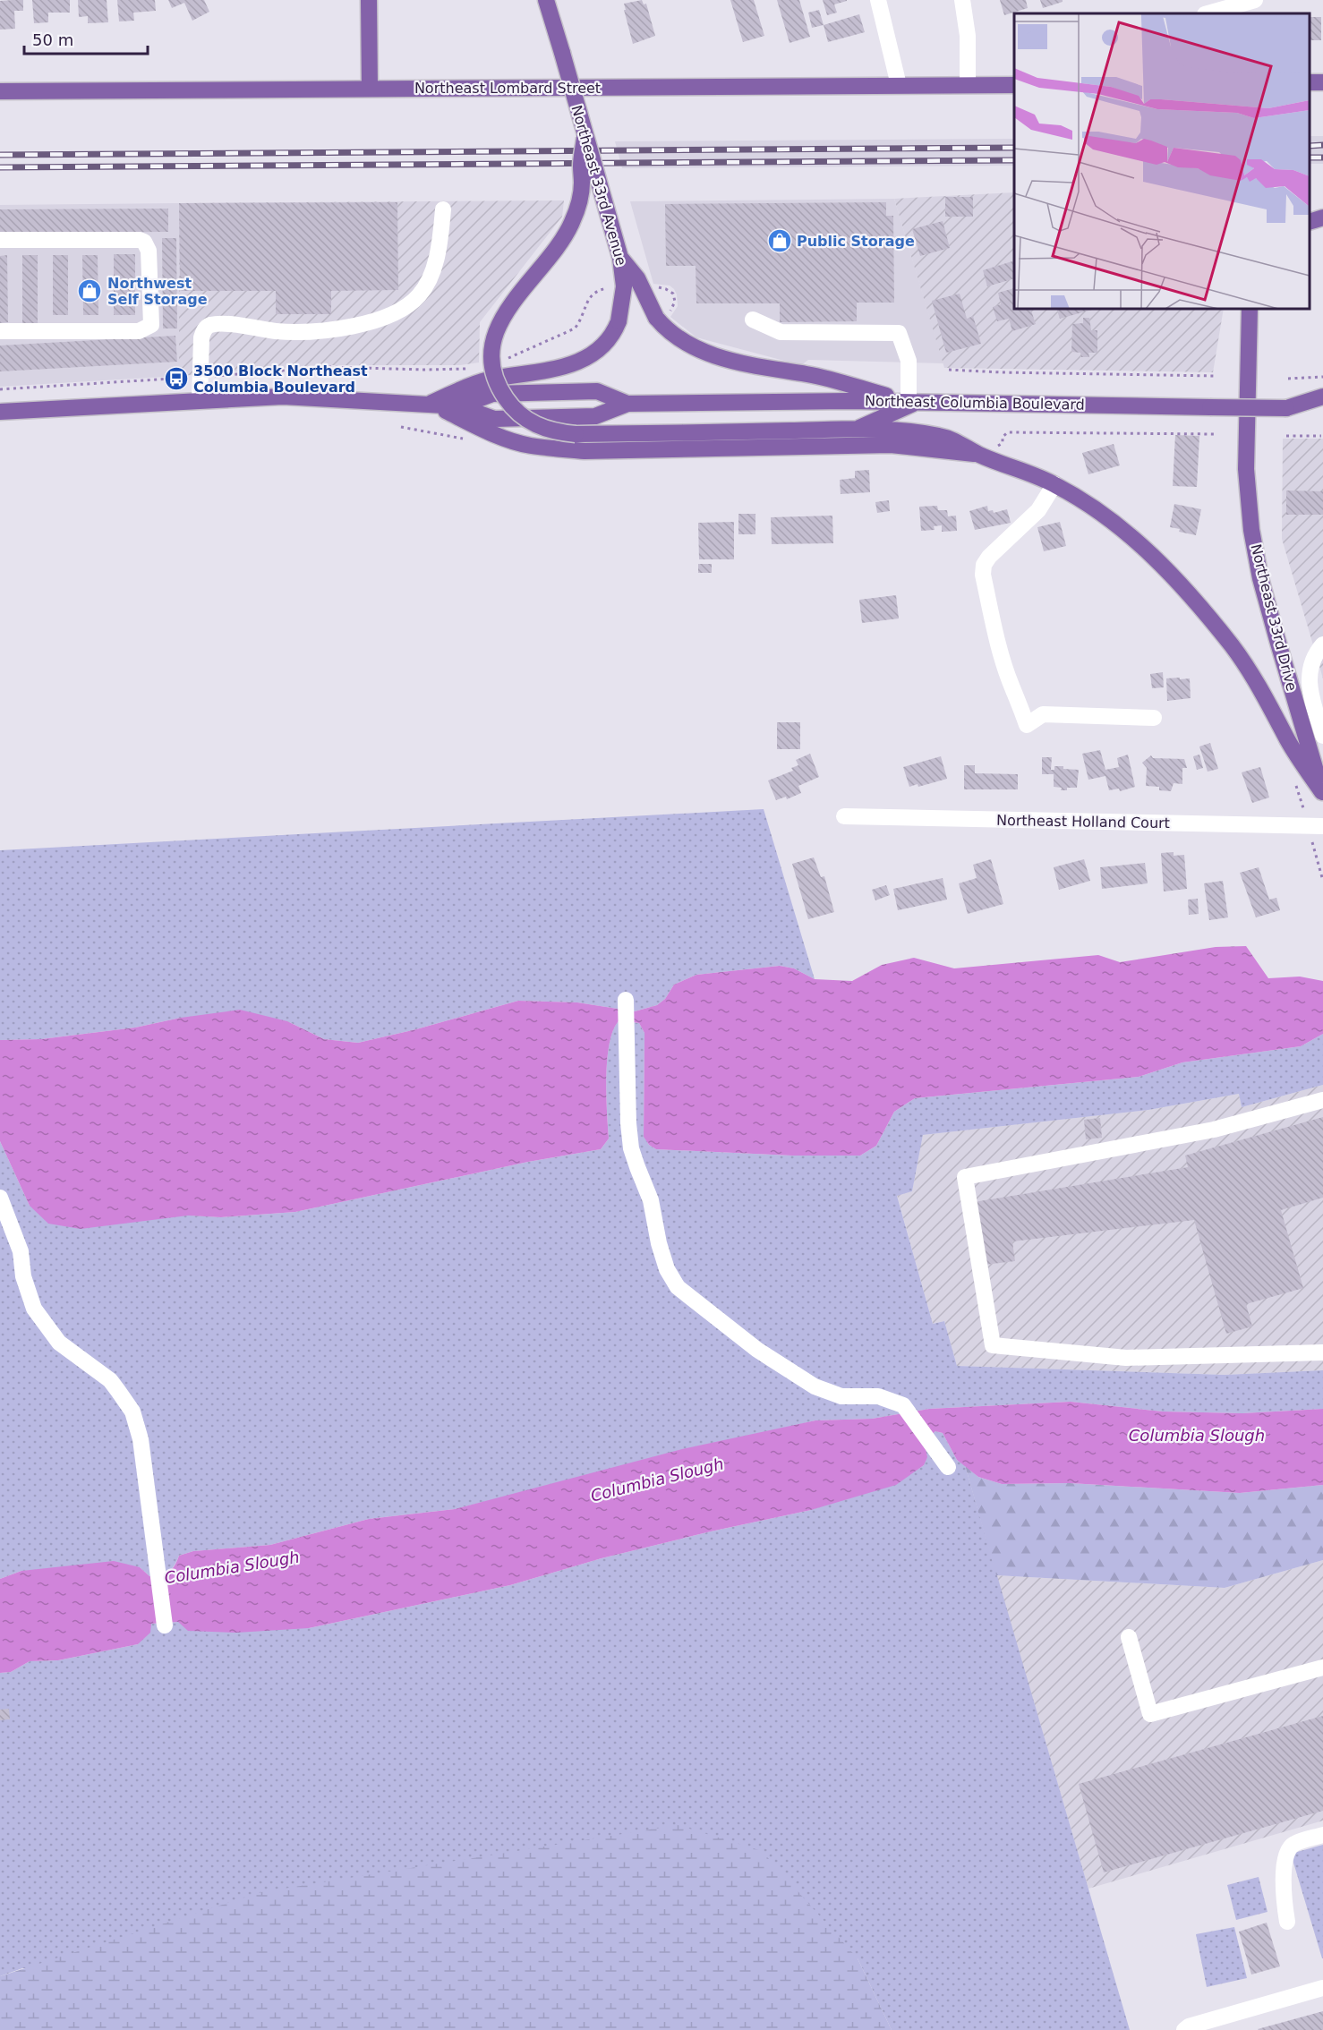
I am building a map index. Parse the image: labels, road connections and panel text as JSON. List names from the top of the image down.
{
  "streets": {
    "main road": [
      "Northeast Lombard Street",
      "Northeast 33rd Avenue",
      "Northeast Columbia Boulevard",
      "Northeast 33rd Drive"
    ],
    "street": ["Northeast Holland Court"]
  },
  "crossings": [
    ["Northeast 33rd Avenue", "Northeast Columbia Boulevard"]
  ],
  "water": ["Columbia Slough"],
  "places": {
    "shop": ["Public Storage", "Northwest Self Storage"],
    "bus stop": ["3500 Block Northeast Columbia Boulevard"]
  },
  "scale_bar": "50 m"
}
